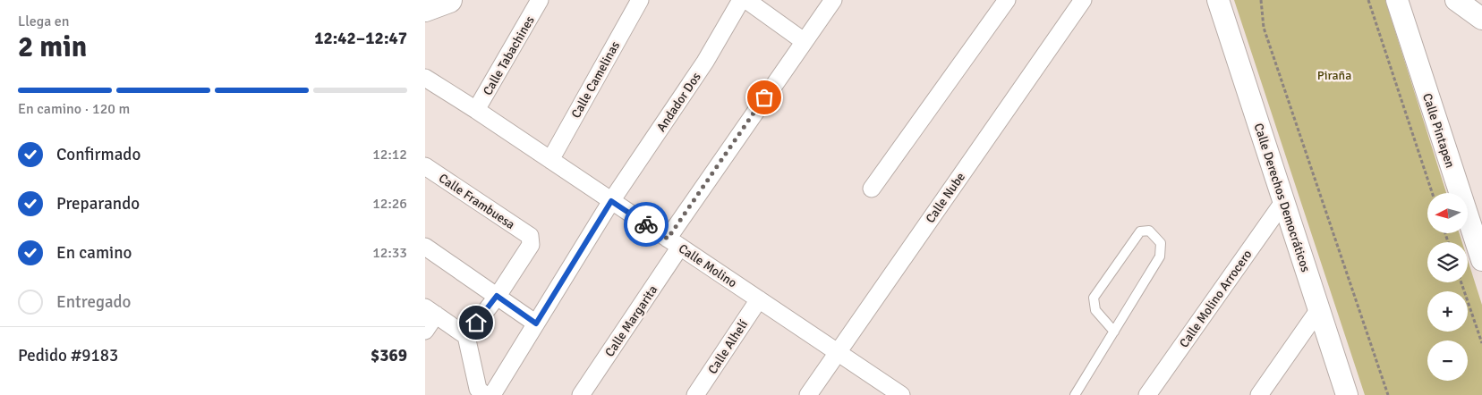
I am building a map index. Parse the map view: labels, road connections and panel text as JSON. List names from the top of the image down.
{
  "streets": {
    "street": [
      "Calle Tabachines",
      "Calle Camelinas",
      "Andador Dos",
      "Calle Pintapen",
      "Calle Nube",
      "Calle Derechos Democráticos",
      "Calle Frambuesa",
      "Calle Molino",
      "Calle Molino Arrocero",
      "Calle Margarita",
      "Calle Alhelí"
    ]
  },
  "crossings": [
    ["Calle Tabachines", "Calle Molino"],
    ["Calle Camelinas", "Calle Molino"],
    ["Andador Dos", "Calle Molino"],
    ["Calle Nube", "Calle Molino"],
    ["Calle Derechos Democráticos", "Calle Molino Arrocero"],
    ["Calle Molino", "Calle Margarita"],
    ["Calle Molino", "Calle Alhelí"]
  ],
  "parks": ["Piraña"],
  "north": "left",
  "page": {
    "heading": ["2 min", "Llega en", "12:42–12:47"],
    "panel": ["Pedido #9183", "$369"],
    "bar": "En camino · 120 m",
    "list": [
      ["Confirmado", "12:12"],
      ["Preparando", "12:26"],
      ["En camino", "12:33"],
      "Entregado"
    ],
    "map_buttons": ["+", "−"]
  }
}
